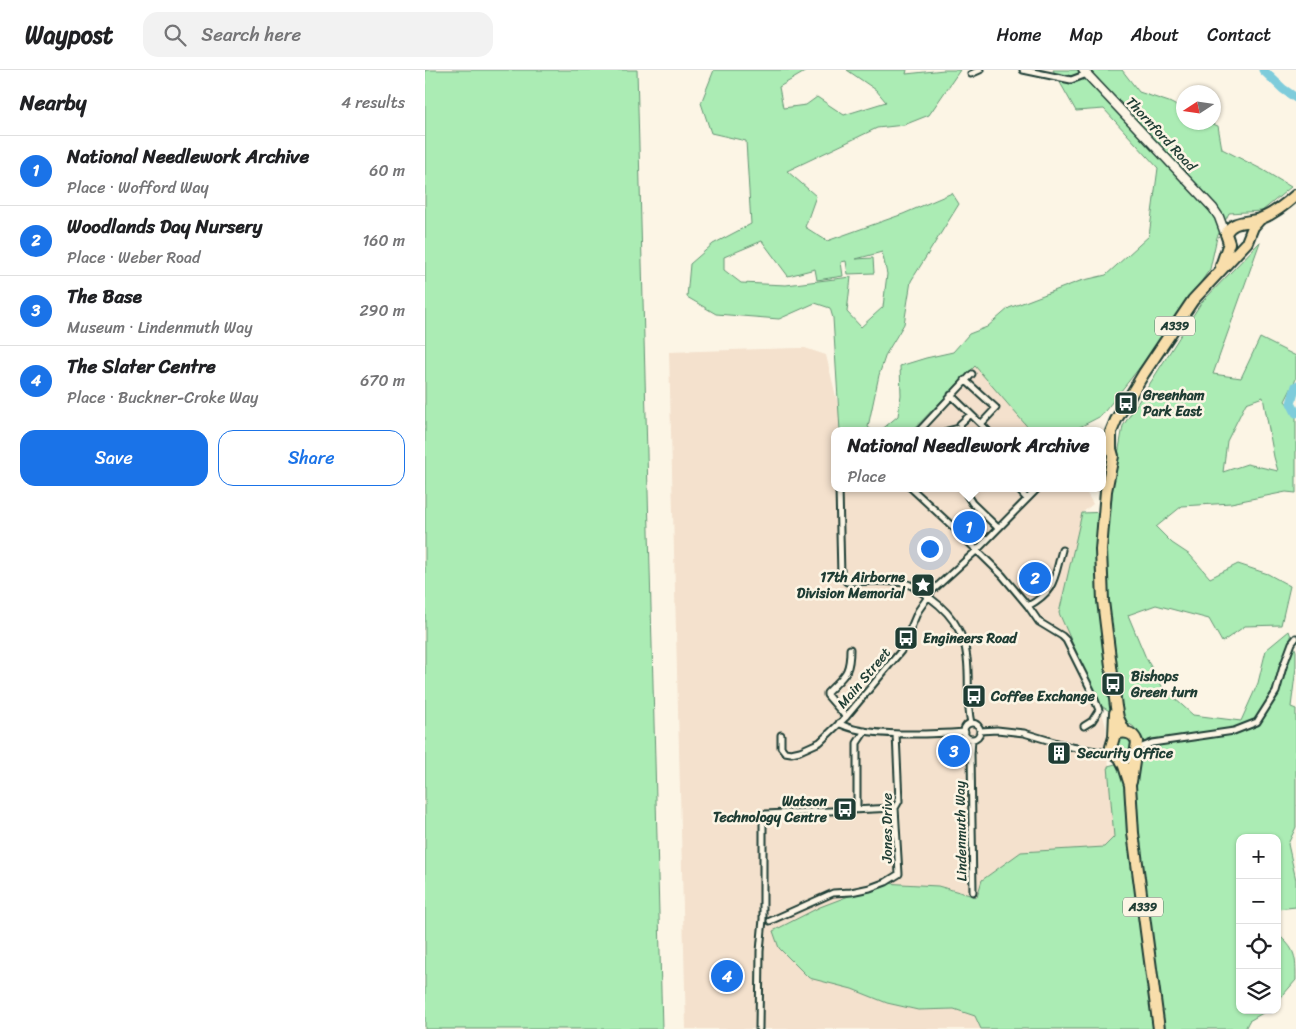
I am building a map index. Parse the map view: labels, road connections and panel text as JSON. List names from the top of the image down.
{
  "streets": {
    "highway": ["A339"],
    "street": [
      "Thornford Road",
      "Main Street",
      "Jones Drive",
      "Lindenmuth Way"
    ]
  },
  "crossings": [
    ["Thornford Road", "A339"]
  ],
  "places": {
    "bus stop": [
      "Greenham Park East",
      "Engineers Road",
      "Bishops Green turn",
      "Coffee Exchange",
      "Watson Technology Centre"
    ],
    "place": ["17th Airborne Division Memorial"],
    "building": ["Security Office"]
  },
  "north": "left",
  "page": {
    "header": "Waypost",
    "search": "Search here",
    "nav": [
      "Home",
      "Map",
      "About",
      "Contact"
    ],
    "heading": ["Nearby", "4 results"],
    "list": [
      {
        "mark": "1",
        "name": "National Needlework Archive",
        "note": "Place · Wofford Way",
        "value": "60 m"
      },
      {
        "mark": "2",
        "name": "Woodlands Day Nursery",
        "note": "Place · Weber Road",
        "value": "160 m"
      },
      {
        "mark": "3",
        "name": "The Base",
        "note": "Museum · Lindenmuth Way",
        "value": "290 m"
      },
      {
        "mark": "4",
        "name": "The Slater Centre",
        "note": "Place · Buckner-Croke Way",
        "value": "670 m"
      }
    ],
    "buttons": ["Save", "Share"],
    "popup": ["National Needlework Archive", "Place"],
    "pins": [
      "1",
      "2",
      "3",
      "4"
    ],
    "map_buttons": ["+", "−"]
  }
}
